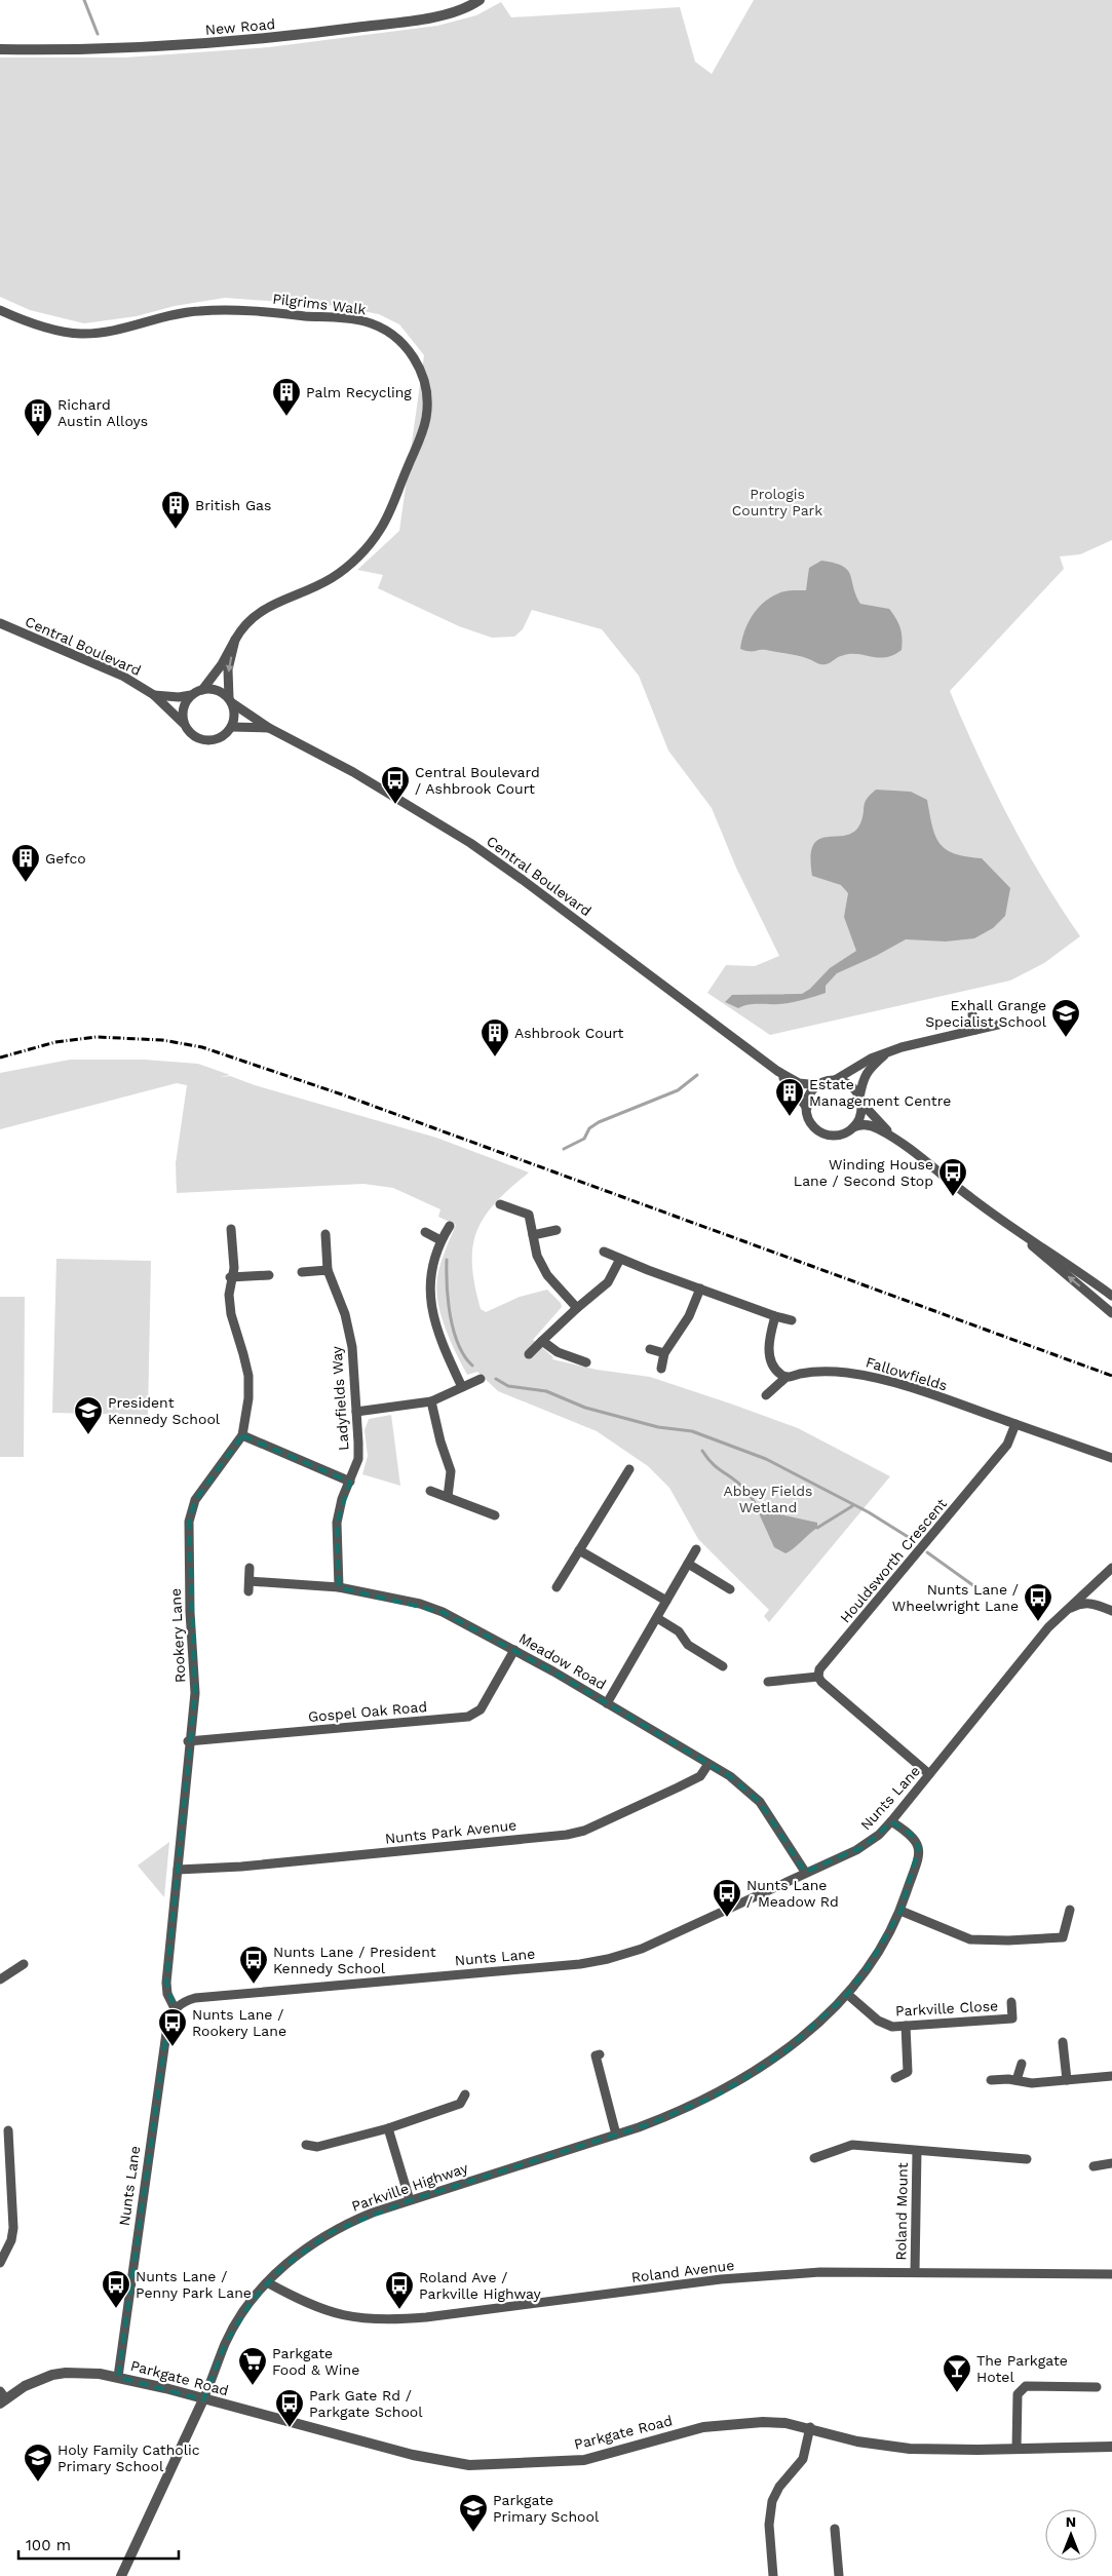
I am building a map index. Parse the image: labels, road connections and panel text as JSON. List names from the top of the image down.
{
  "streets": {
    "street": [
      "New Road",
      "Pilgrims Walk",
      "Central Boulevard",
      "Fallowfields",
      "Ladyfields Way",
      "Houldsworth Crescent",
      "Rookery Lane",
      "Meadow Road",
      "Gospel Oak Road",
      "Nunts Lane",
      "Nunts Park Avenue",
      "Parkville Close",
      "Parkville Highway",
      "Roland Mount",
      "Roland Avenue",
      "Parkgate Road"
    ]
  },
  "crossings": [
    ["Pilgrims Walk", "Central Boulevard"],
    ["Fallowfields", "Houldsworth Crescent"],
    ["Ladyfields Way", "Meadow Road"],
    ["Rookery Lane", "Gospel Oak Road"],
    ["Rookery Lane", "Nunts Lane"],
    ["Rookery Lane", "Nunts Park Avenue"],
    ["Meadow Road", "Gospel Oak Road"],
    ["Meadow Road", "Nunts Lane"],
    ["Meadow Road", "Nunts Park Avenue"],
    ["Nunts Lane", "Parkville Highway"],
    ["Nunts Lane", "Parkgate Road"],
    ["Parkville Close", "Parkville Highway"],
    ["Parkville Highway", "Roland Avenue"],
    ["Parkville Highway", "Parkgate Road"],
    ["Roland Mount", "Roland Avenue"]
  ],
  "parks": ["Prologis Country Park", "Abbey Fields Wetland"],
  "places": {
    "building": [
      "Palm Recycling",
      "Richard Austin Alloys",
      "British Gas",
      "Gefco",
      "Ashbrook Court",
      "Estate Management Centre"
    ],
    "bus stop": [
      "Central Boulevard / Ashbrook Court",
      "Winding House Lane / Second Stop",
      "Nunts Lane / Wheelwright Lane",
      "Nunts Lane / Meadow Rd",
      "Nunts Lane / President Kennedy School",
      "Nunts Lane / Rookery Lane",
      "Nunts Lane / Penny Park Lane",
      "Roland Ave / Parkville Highway",
      "Park Gate Rd / Parkgate School"
    ],
    "school or university": [
      "Exhall Grange Specialist School",
      "President Kennedy School",
      "Holy Family Catholic Primary School",
      "Parkgate Primary School"
    ],
    "supermarket": ["Parkgate Food & Wine"],
    "bar": ["The Parkgate Hotel"]
  },
  "scale_bar": "100 m",
  "north": "top"
}
